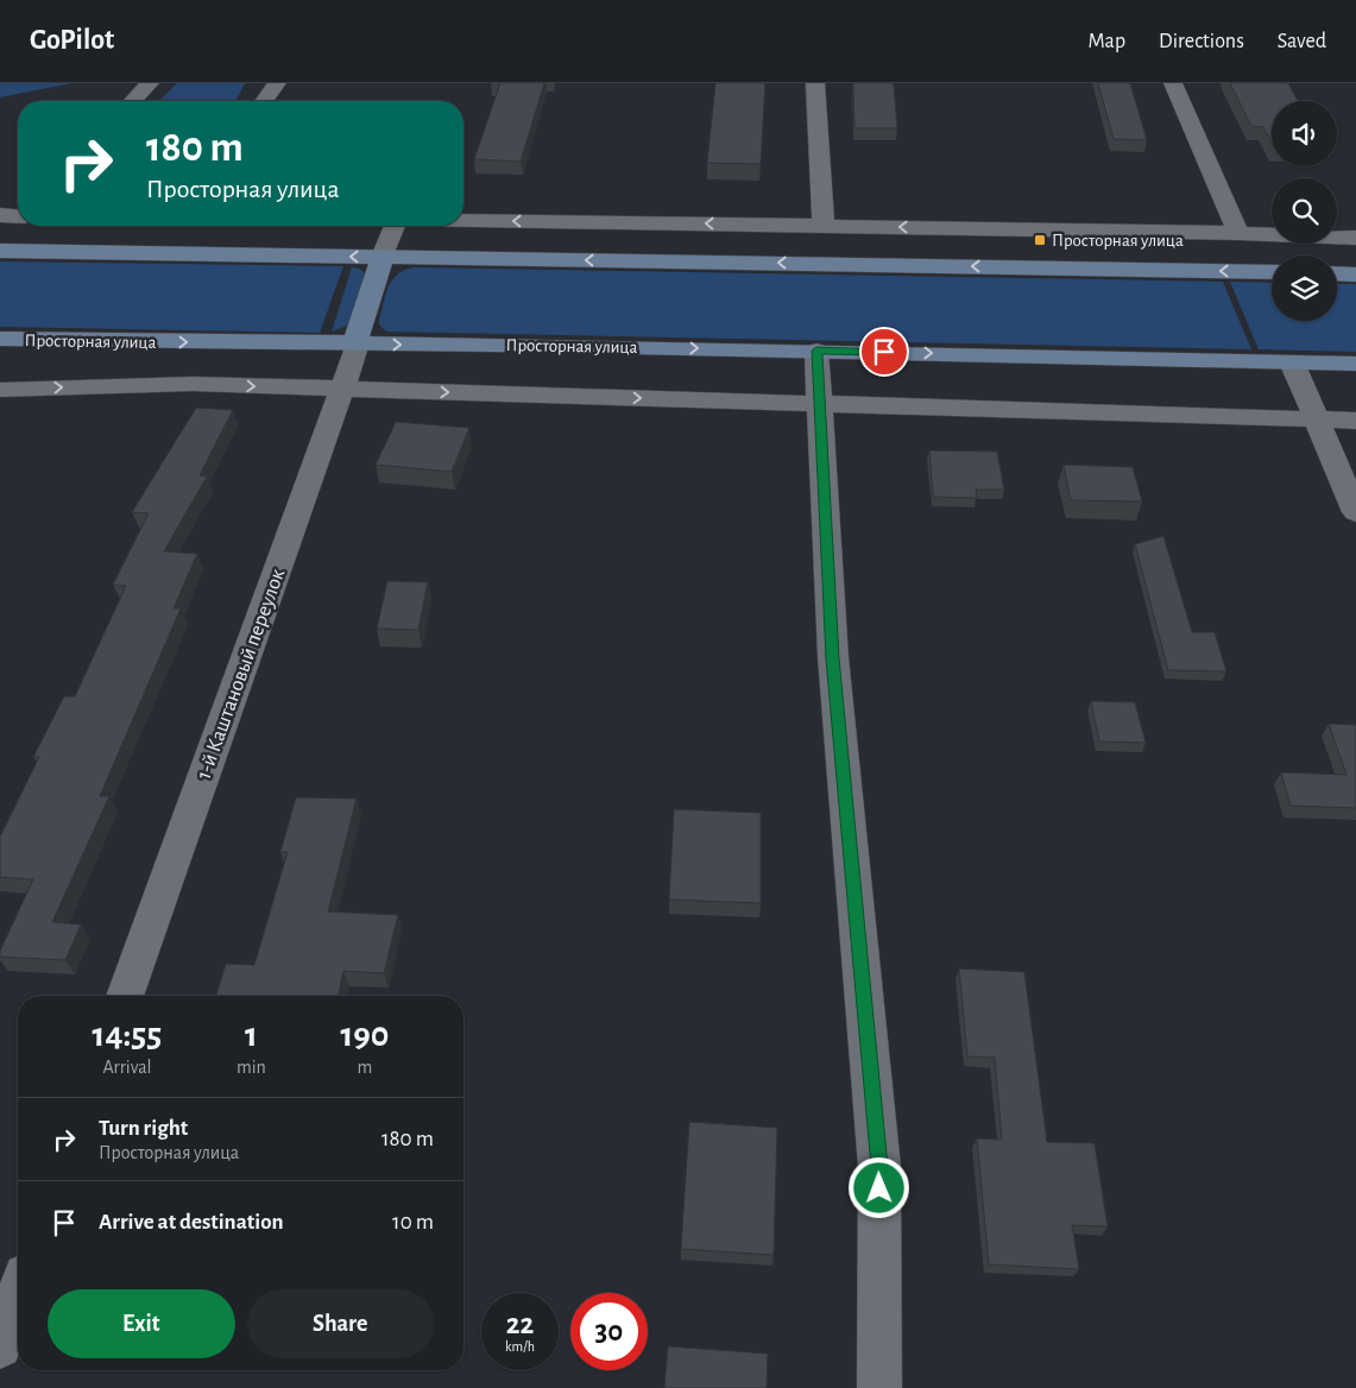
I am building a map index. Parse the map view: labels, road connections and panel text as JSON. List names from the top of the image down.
{
  "streets": {
    "main road": ["Просторная улица"],
    "street": ["1-й Каштановый переулок"]
  },
  "crossings": [
    ["Просторная улица", "1-й Каштановый переулок"]
  ],
  "places": {
    "transit": ["Просторная улица"]
  },
  "page": {
    "header": "GoPilot",
    "nav": ["Map", "Directions", "Saved"],
    "turn": ["180 m", "Просторная улица"],
    "eta": [
      "14:55",
      "Arrival",
      "1",
      "min",
      "190",
      "m"
    ],
    "list": [
      {
        "name": "Turn right",
        "note": "Просторная улица",
        "value": "180 m"
      },
      {
        "name": "Arrive at destination",
        "value": "10 m"
      }
    ],
    "buttons": ["Exit", "Share"],
    "speed": "22 km/h",
    "limit": "30"
  }
}
